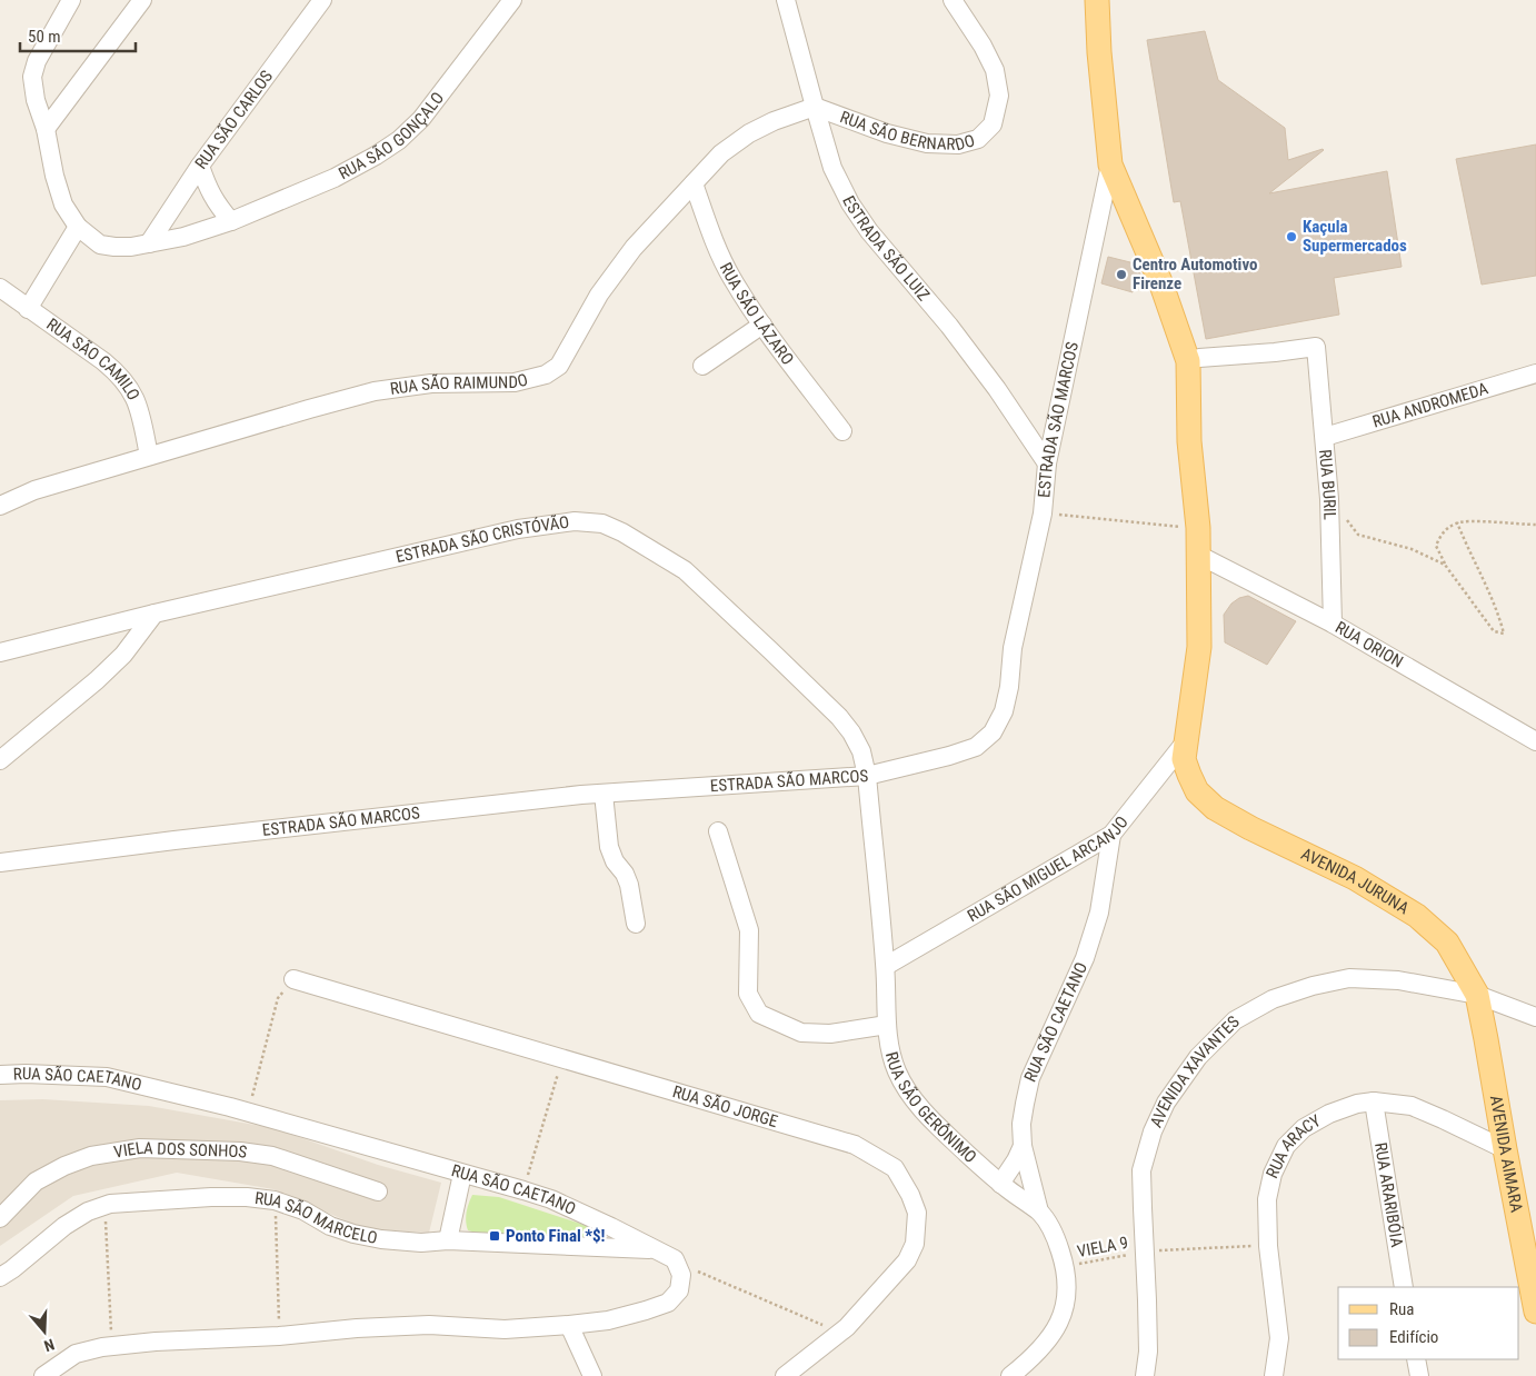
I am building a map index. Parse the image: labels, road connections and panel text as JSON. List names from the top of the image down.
{
  "streets": {
    "main road": ["AVENIDA JURUNA", "AVENIDA AIMARA"],
    "street": [
      "RUA SÃO CARLOS",
      "RUA SÃO BERNARDO",
      "RUA SÃO GONÇALO",
      "ESTRADA SÃO LUIZ",
      "RUA SÃO LÁZARO",
      "RUA SÃO CAMILO",
      "RUA SÃO RAIMUNDO",
      "RUA ANDROMEDA",
      "ESTRADA SÃO MARCOS",
      "RUA BURIL",
      "ESTRADA SÃO CRISTÓVÃO",
      "RUA ORION",
      "RUA SÃO MIGUEL ARCANJO",
      "RUA SÃO CAETANO",
      "AVENIDA XAVANTES",
      "RUA SÃO GERÔNIMO",
      "RUA SÃO JORGE",
      "RUA ARACY",
      "VIELA DOS SONHOS",
      "RUA ARARIBÓIA",
      "RUA SÃO MARCELO"
    ],
    "path": ["VIELA 9"]
  },
  "crossings": [
    ["RUA SÃO CARLOS", "RUA SÃO GONÇALO"],
    ["RUA SÃO BERNARDO", "ESTRADA SÃO LUIZ"],
    ["RUA SÃO BERNARDO", "RUA SÃO RAIMUNDO"],
    ["ESTRADA SÃO LUIZ", "RUA SÃO RAIMUNDO"],
    ["ESTRADA SÃO LUIZ", "ESTRADA SÃO MARCOS"],
    ["RUA SÃO LÁZARO", "RUA SÃO RAIMUNDO"],
    ["RUA SÃO CAMILO", "RUA SÃO RAIMUNDO"],
    ["RUA ANDROMEDA", "RUA BURIL"],
    ["ESTRADA SÃO MARCOS", "ESTRADA SÃO CRISTÓVÃO"],
    ["ESTRADA SÃO MARCOS", "RUA SÃO GERÔNIMO"],
    ["RUA BURIL", "RUA ORION"],
    ["ESTRADA SÃO CRISTÓVÃO", "RUA SÃO GERÔNIMO"],
    ["RUA SÃO MIGUEL ARCANJO", "AVENIDA JURUNA"],
    ["RUA SÃO MIGUEL ARCANJO", "RUA SÃO CAETANO"],
    ["RUA SÃO MIGUEL ARCANJO", "RUA SÃO GERÔNIMO"],
    ["AVENIDA JURUNA", "AVENIDA XAVANTES"],
    ["AVENIDA JURUNA", "AVENIDA AIMARA"],
    ["RUA SÃO CAETANO", "RUA SÃO GERÔNIMO"],
    ["RUA SÃO CAETANO", "RUA SÃO MARCELO"],
    ["AVENIDA XAVANTES", "AVENIDA AIMARA"],
    ["AVENIDA XAVANTES", "VIELA 9"],
    ["RUA SÃO GERÔNIMO", "VIELA 9"],
    ["RUA ARACY", "AVENIDA AIMARA"],
    ["RUA ARACY", "RUA ARARIBÓIA"],
    ["RUA ARACY", "VIELA 9"]
  ],
  "places": {
    "other": ["Kaçula Supermercados", "Centro Automotivo Firenze"],
    "transit": ["Ponto Final *$!"]
  },
  "legend": ["Rua", "Edifício"],
  "scale_bar": "50 m",
  "north": "bottom"
}
